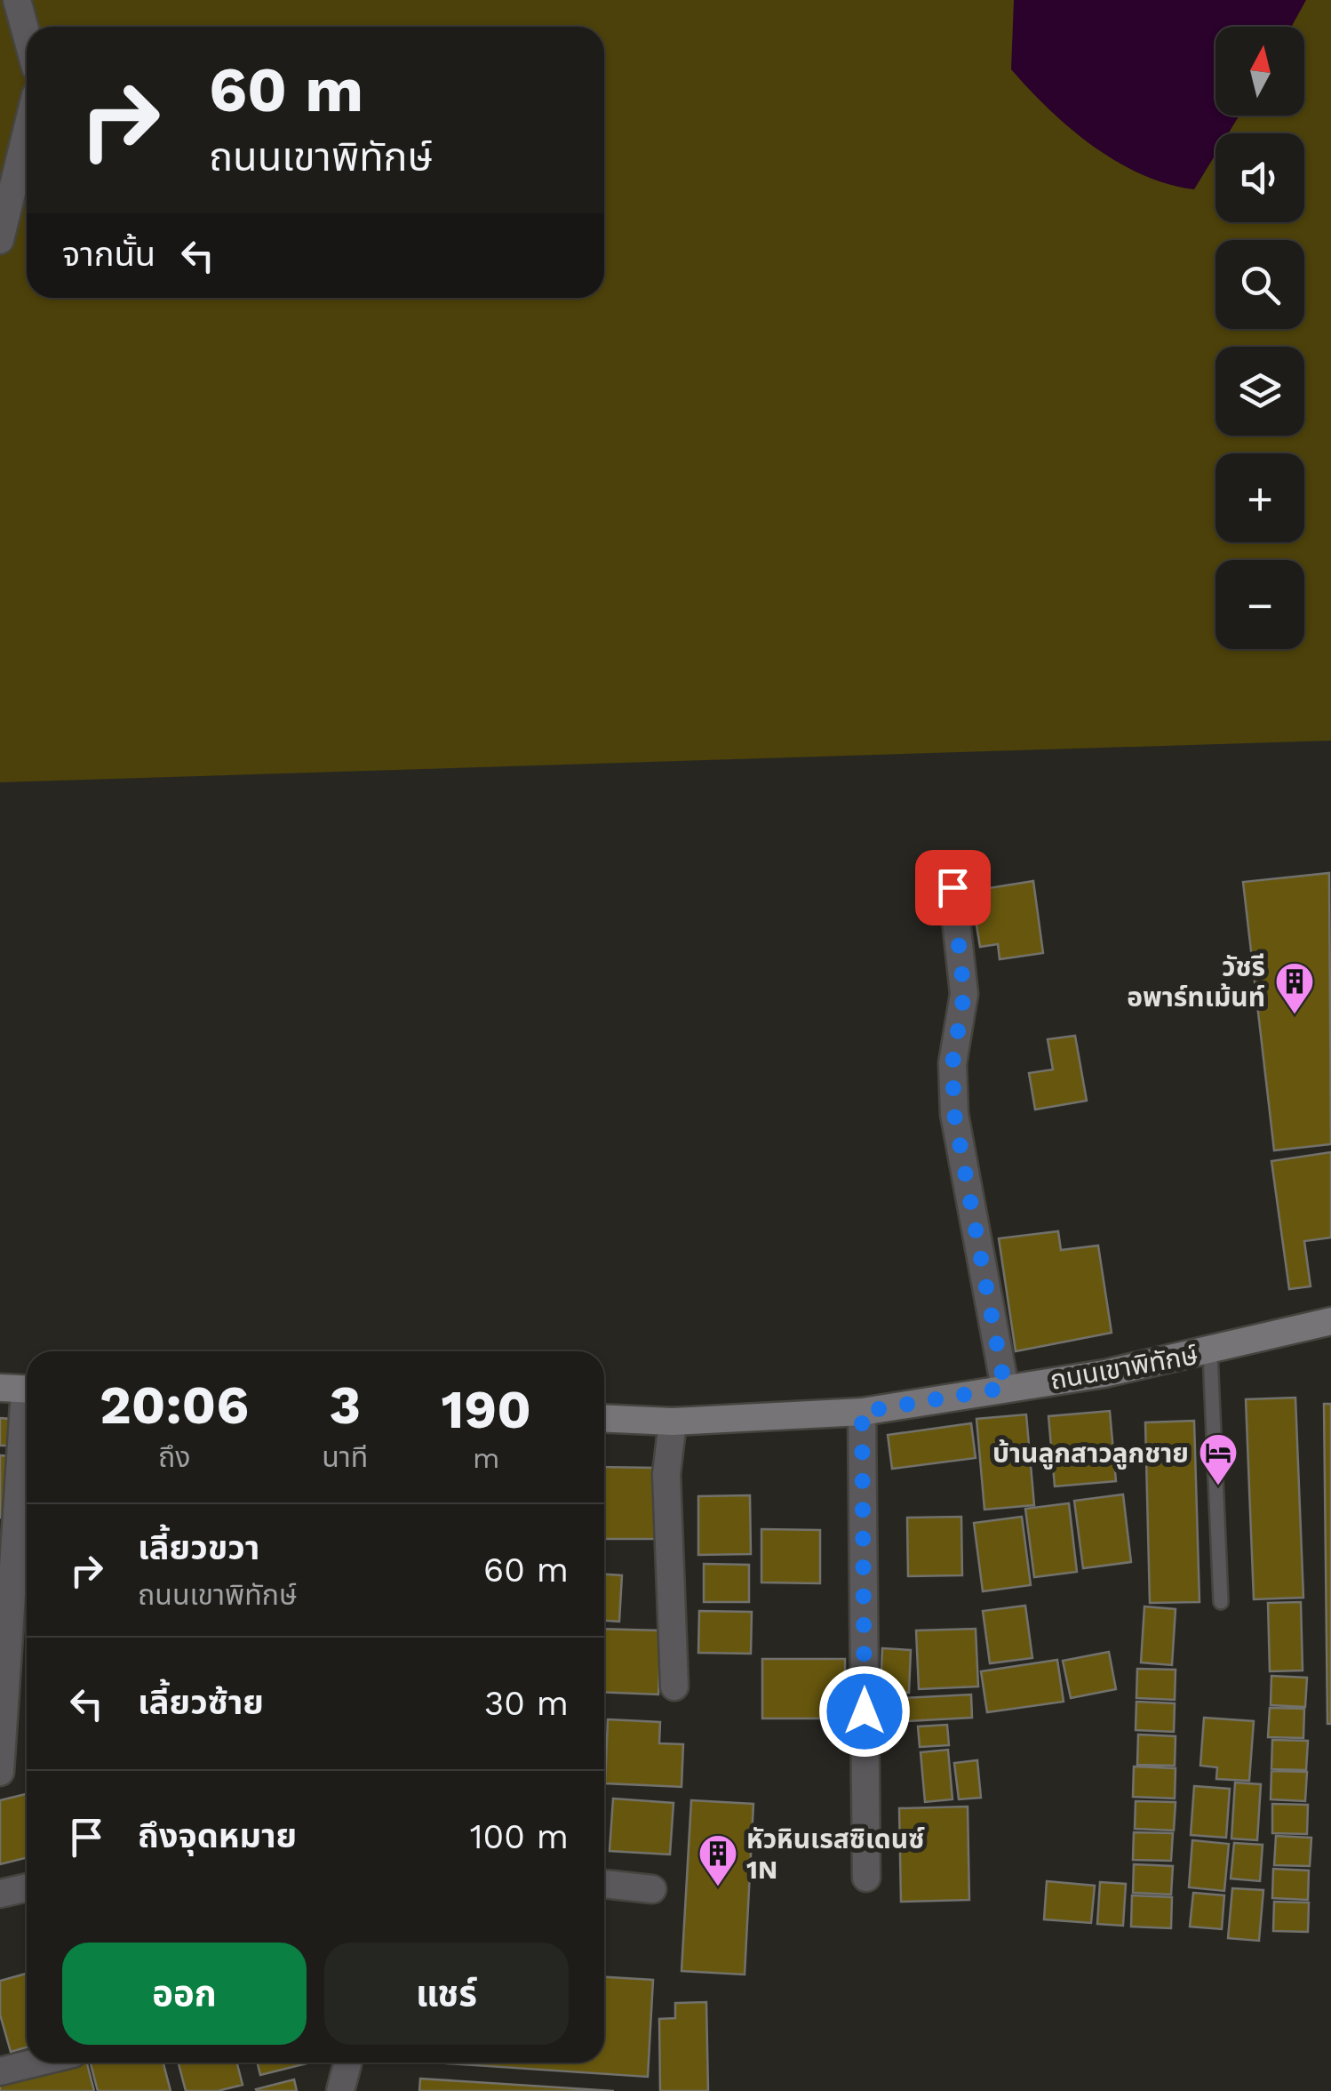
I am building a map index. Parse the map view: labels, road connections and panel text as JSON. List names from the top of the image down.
{
  "streets": {
    "street": ["ถนนเขาพิทักษ์"]
  },
  "places": {
    "building": ["วัชรี อพาร์ทเม้นท์", "หัวหินเรสซิเดนซ์ 1N"],
    "hotel": ["บ้านลูกสาวลูกชาย"]
  },
  "north": "top",
  "page": {
    "map_buttons": ["+", "−"],
    "turn": ["60 m", "ถนนเขาพิทักษ์"],
    "then": "จากนั้น",
    "eta": [
      "20:06",
      "ถึง",
      "3",
      "นาที",
      "190",
      "m"
    ],
    "list": [
      {
        "name": "เลี้ยวขวา",
        "note": "ถนนเขาพิทักษ์",
        "value": "60 m"
      },
      {
        "name": "เลี้ยวซ้าย",
        "value": "30 m"
      },
      {
        "name": "ถึงจุดหมาย",
        "value": "100 m"
      }
    ],
    "buttons": ["ออก", "แชร์"]
  }
}
